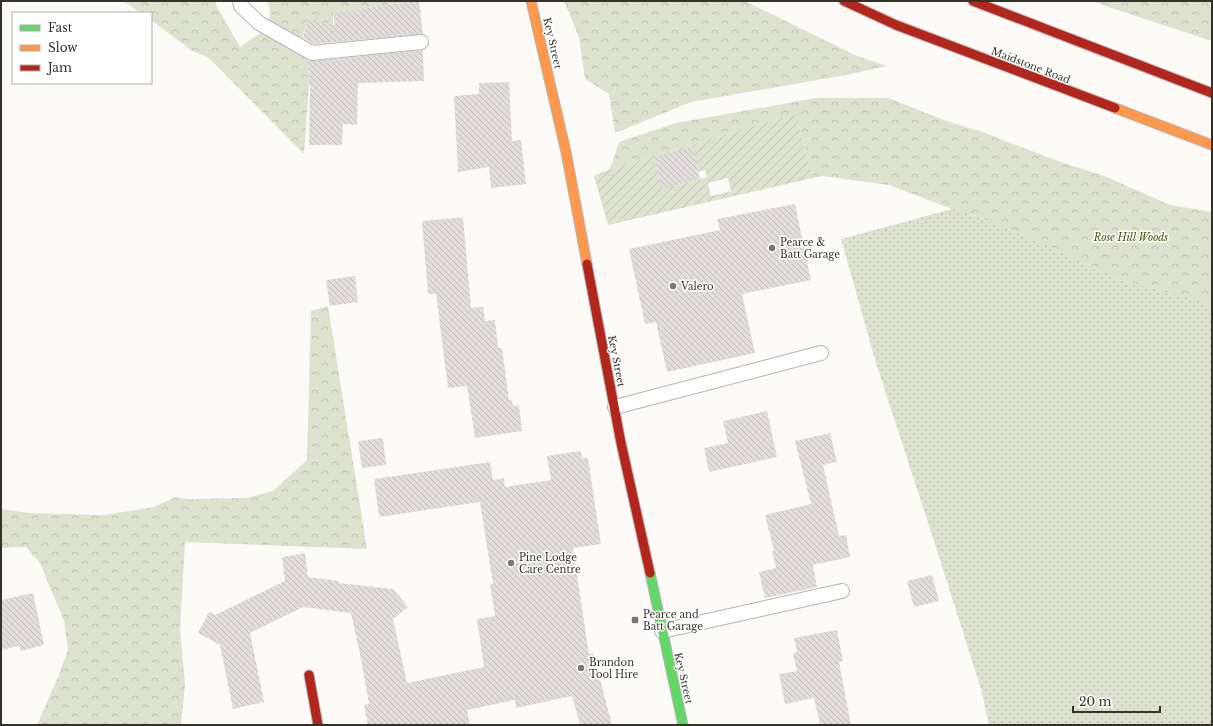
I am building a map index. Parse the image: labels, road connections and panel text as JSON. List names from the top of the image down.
{
  "streets": {
    "main road": ["Key Street", "Maidstone Road"]
  },
  "parks": ["Rose Hill Woods"],
  "places": {
    "other": [
      "Pearce & Batt Garage",
      "Valero",
      "Pine Lodge Care Centre",
      "Brandon Tool Hire"
    ],
    "transit": ["Pearce and Batt Garage"]
  },
  "legend": ["Fast", "Slow", "Jam"],
  "scale_bar": "20 m"
}
